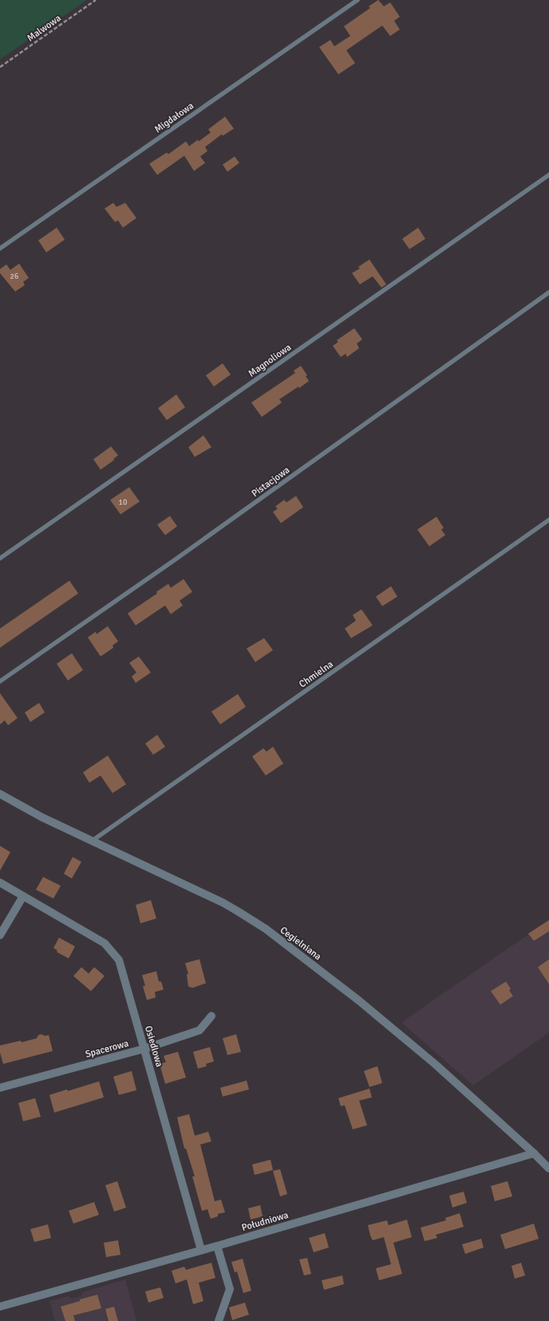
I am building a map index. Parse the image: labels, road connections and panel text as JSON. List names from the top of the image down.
{
  "streets": {
    "street": [
      "Cegielniana",
      "Osiedlowa",
      "Spacerowa",
      "Południowa"
    ],
    "lane": [
      "Migdałowa",
      "Magnoliowa",
      "Pistacjowa",
      "Chmielna"
    ],
    "path": ["Malwowa"]
  },
  "crossings": [
    ["Chmielna", "Cegielniana"],
    ["Cegielniana", "Południowa"],
    ["Osiedlowa", "Spacerowa"],
    ["Osiedlowa", "Południowa"]
  ],
  "house_numbers": ["26", "10"]
}
